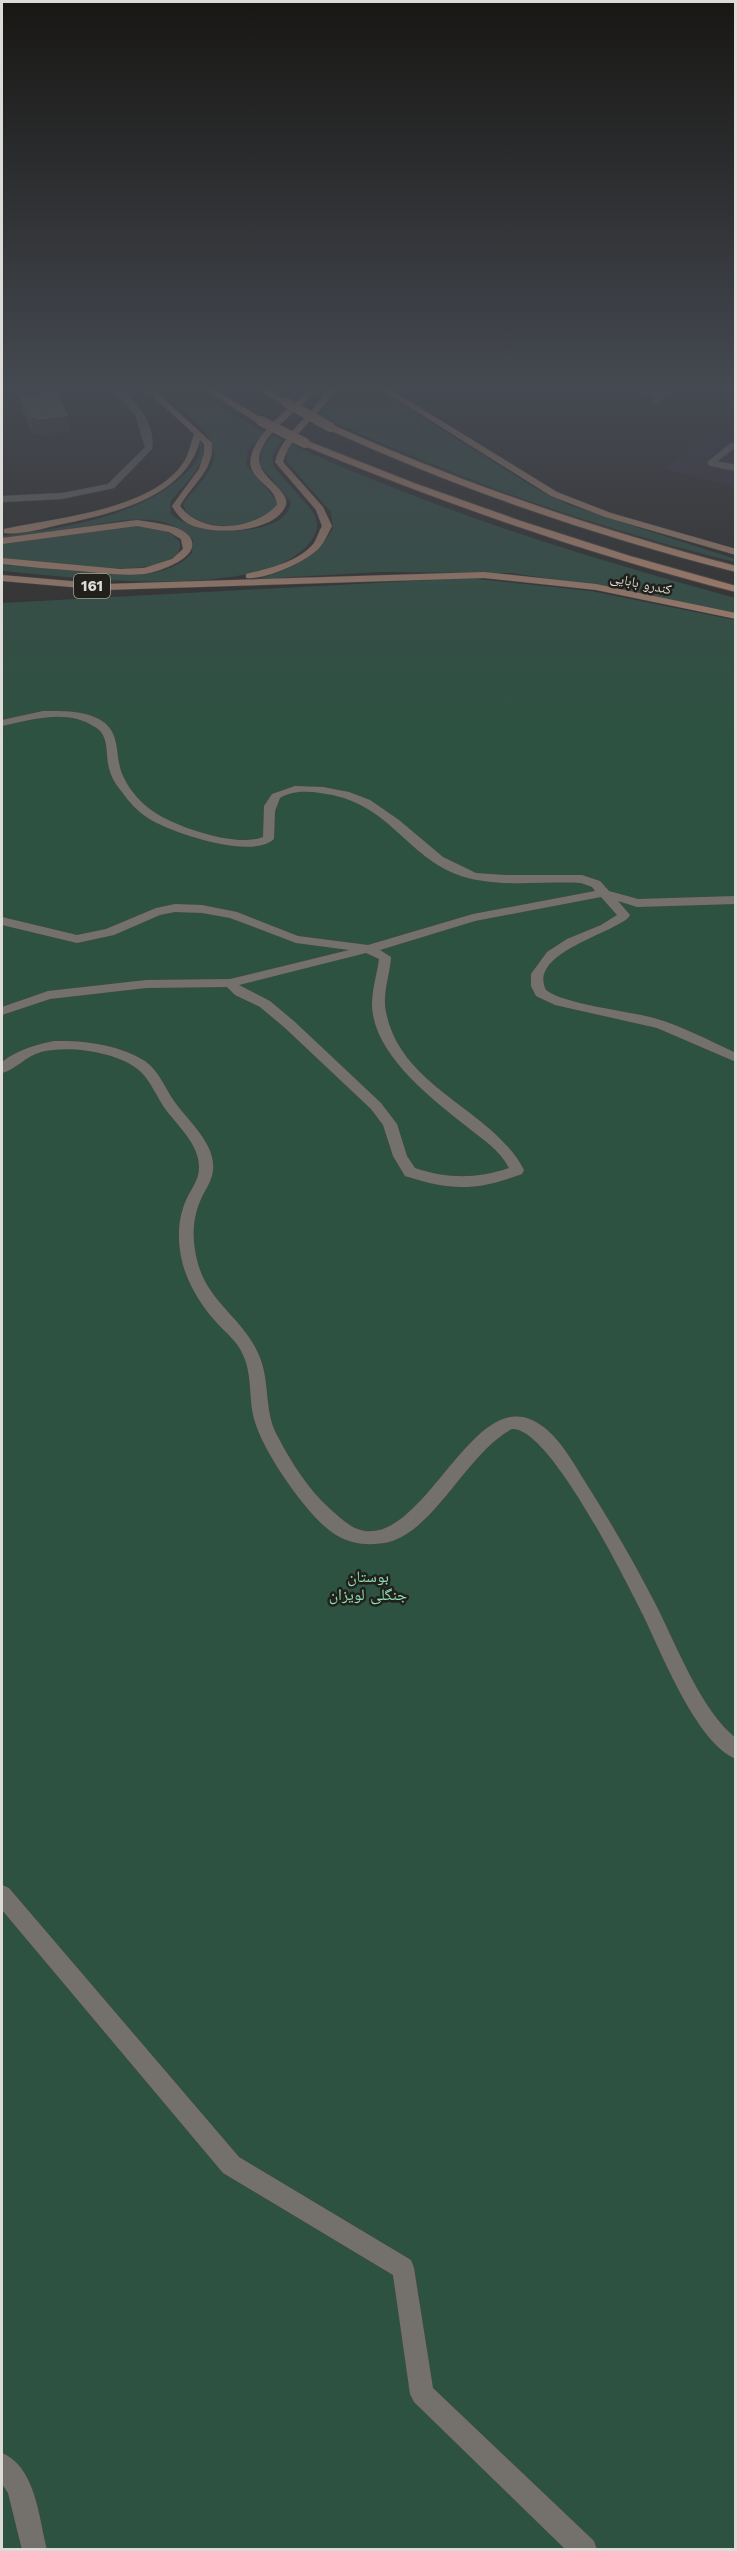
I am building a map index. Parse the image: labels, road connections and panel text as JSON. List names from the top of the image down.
{
  "streets": {
    "main road": ["کندرو بابایی", "161"]
  },
  "crossings": [
    ["کندرو بابایی", "161"]
  ],
  "parks": ["بوستان جنگلی لویزان"]
}
